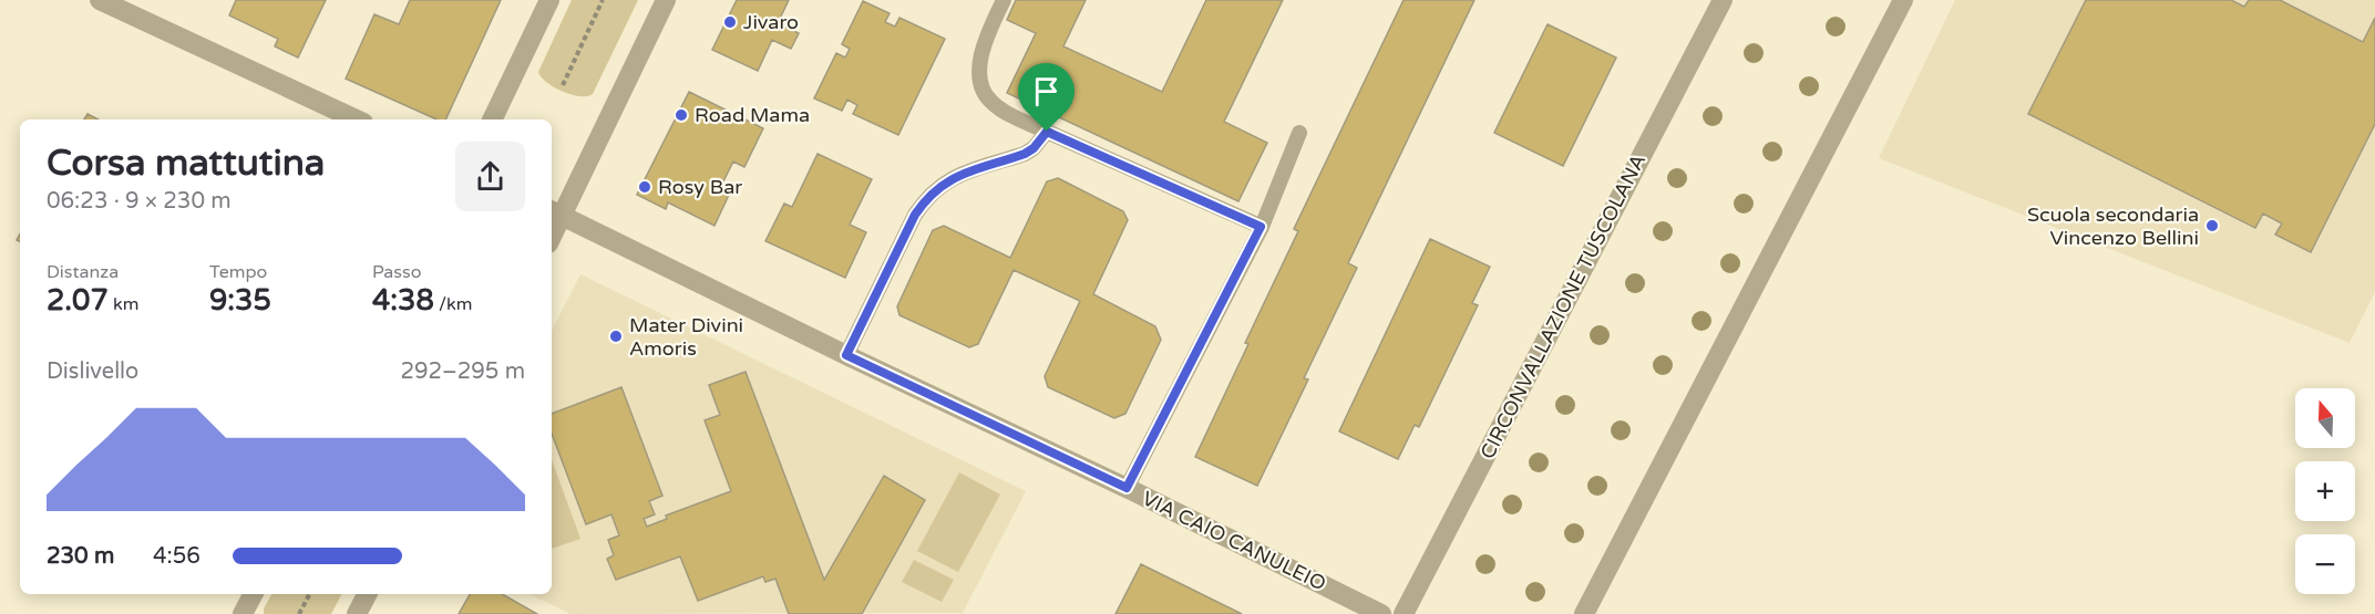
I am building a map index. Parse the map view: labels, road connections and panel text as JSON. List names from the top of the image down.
{
  "streets": {
    "street": ["CIRCONVALLAZIONE TUSCOLANA", "VIA CAIO CANULEIO"]
  },
  "places": [
    "Jivaro",
    "Road Mama",
    "Rosy Bar",
    "Scuola secondaria Vincenzo Bellini",
    "Mater Divini Amoris"
  ],
  "north": "top",
  "page": {
    "heading": ["Corsa mattutina", "06:23 · 9 × 230 m"],
    "stats": [
      ["Distanza", "2.07 km"],
      ["Tempo", "9:35"],
      ["Passo", "4:38 /km"]
    ],
    "chart": ["Dislivello", "292–295 m"],
    "map_buttons": ["+", "−"],
    "list": [
      {
        "name": "230 m",
        "note": "4:56"
      }
    ]
  }
}
